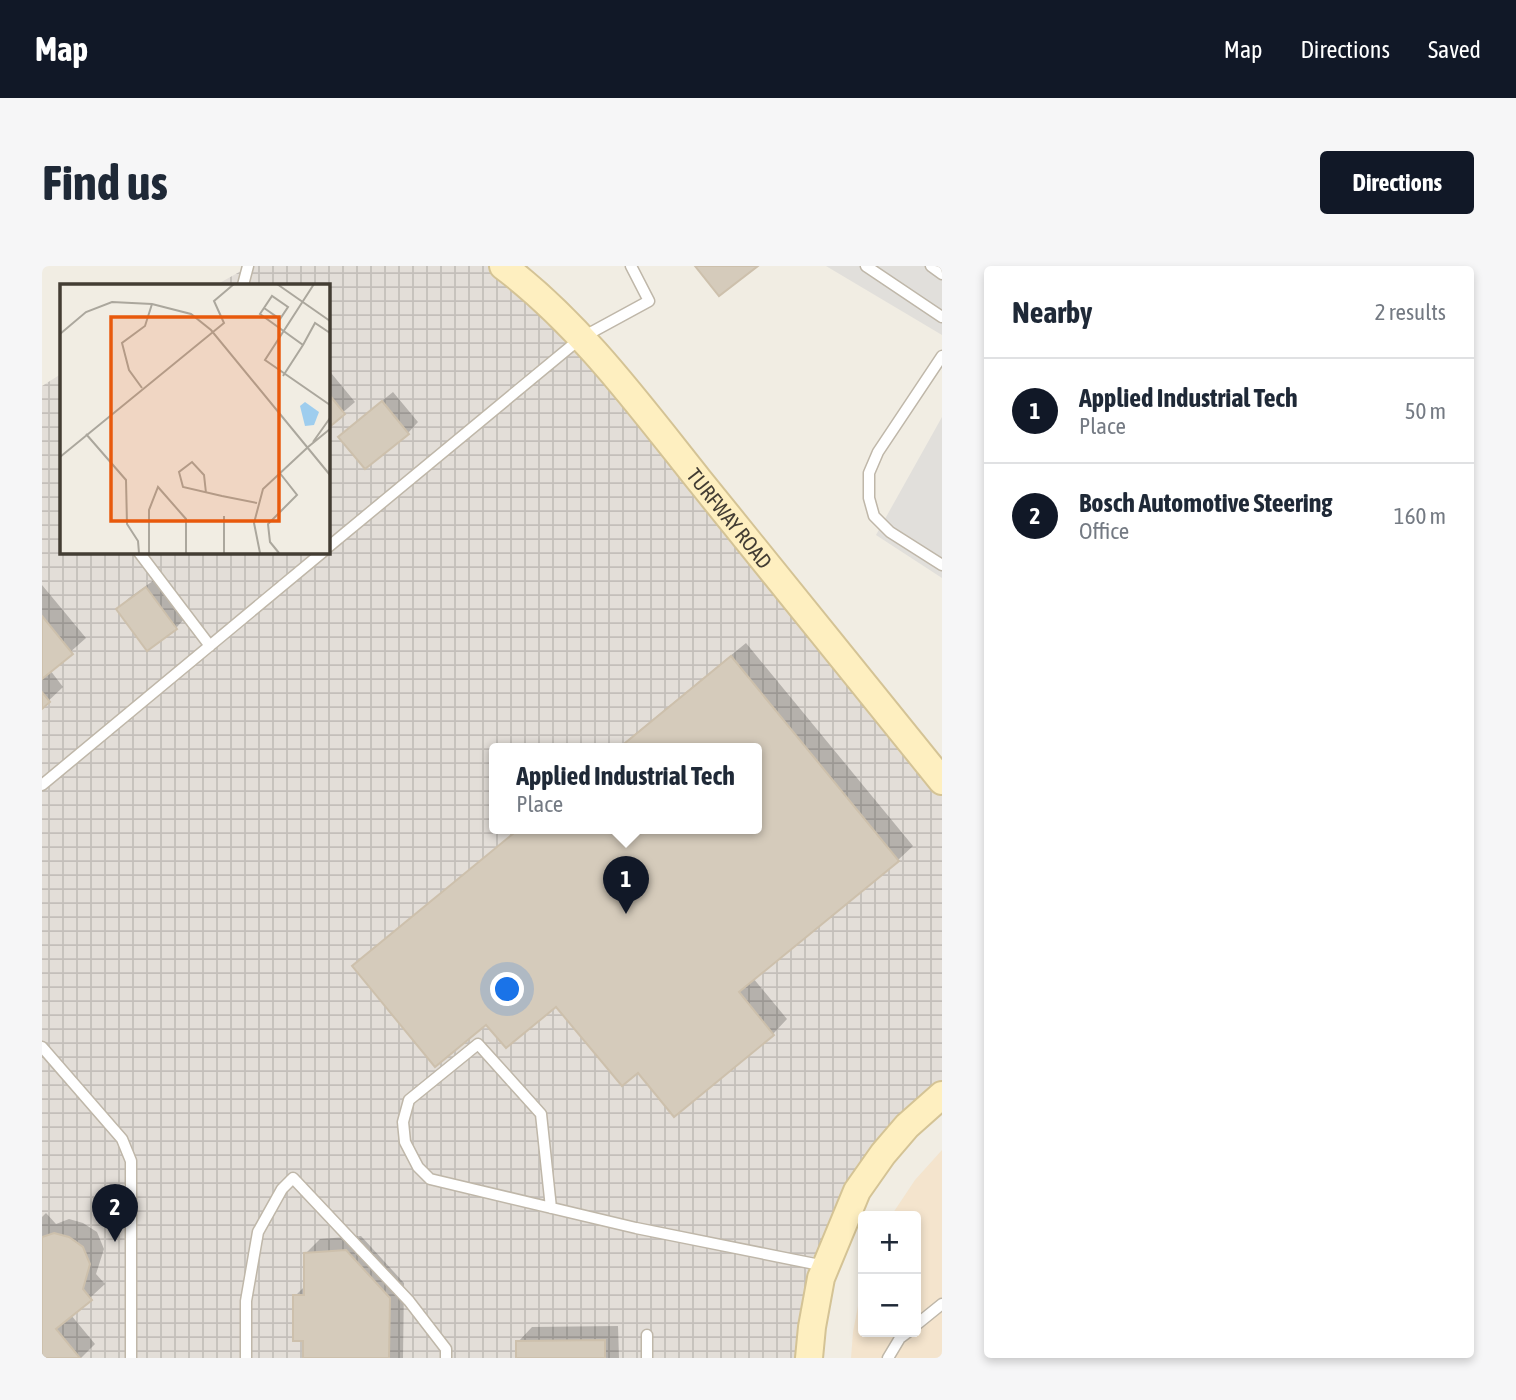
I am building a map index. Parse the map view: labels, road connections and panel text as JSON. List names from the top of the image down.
{
  "streets": {
    "main road": ["TURFWAY ROAD"]
  },
  "page": {
    "header": "Map",
    "nav": ["Map", "Directions", "Saved"],
    "buttons": "Directions",
    "title": "Find us",
    "heading": ["Nearby", "2 results"],
    "list": [
      {
        "mark": "1",
        "name": "Applied Industrial Tech",
        "note": "Place",
        "value": "50 m"
      },
      {
        "mark": "2",
        "name": "Bosch Automotive Steering",
        "note": "Office",
        "value": "160 m"
      }
    ],
    "popup": ["Applied Industrial Tech", "Place"],
    "pins": ["1", "2"],
    "map_buttons": ["+", "−"]
  }
}
